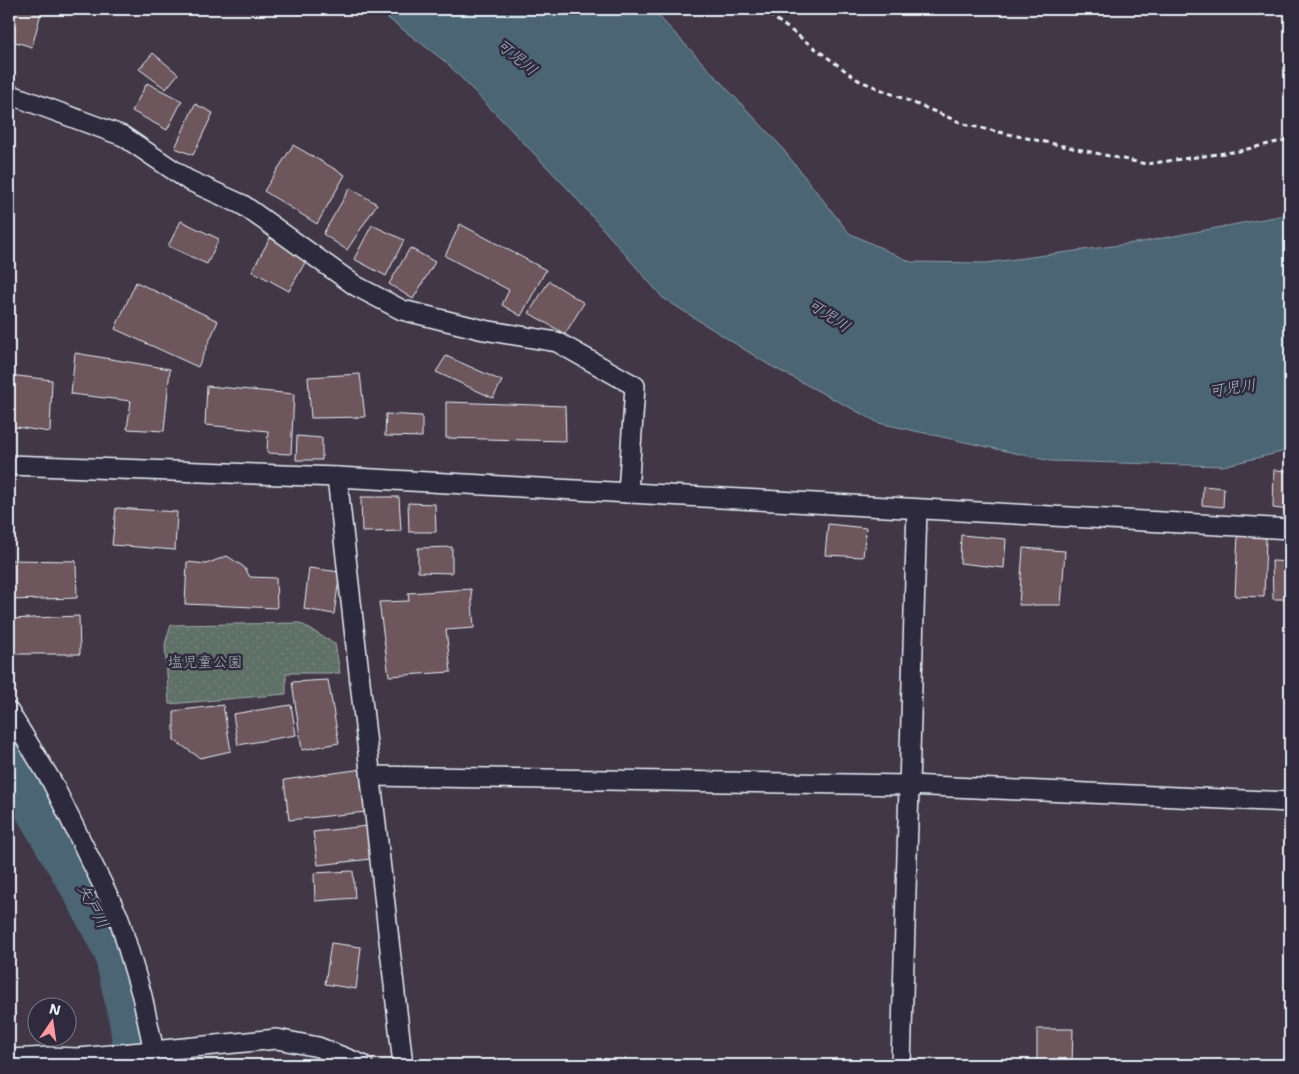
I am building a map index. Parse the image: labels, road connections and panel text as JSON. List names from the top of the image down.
{
  "water": ["可児川", "矢戸川"],
  "parks": ["塩児童公園"],
  "north": "top"
}
